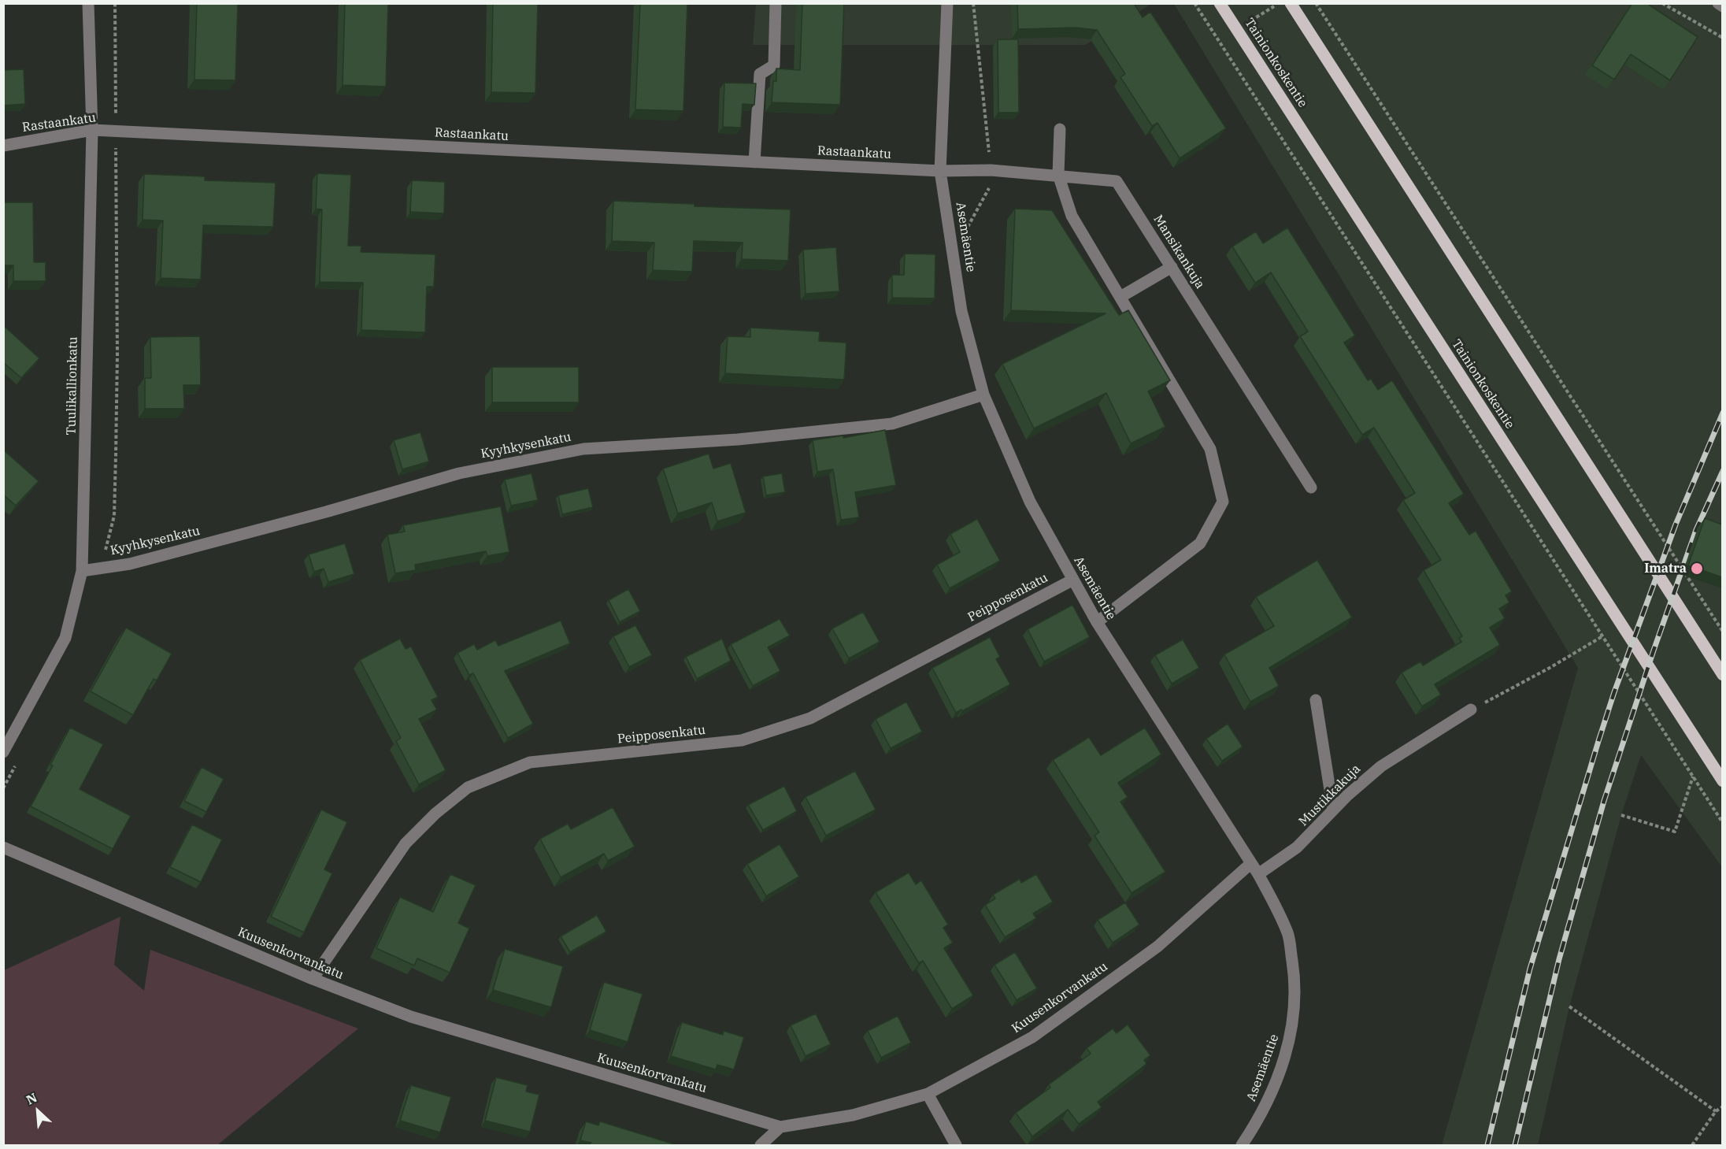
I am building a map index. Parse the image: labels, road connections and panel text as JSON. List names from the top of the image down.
{
  "streets": {
    "main road": ["Tainionkoskentie"],
    "street": [
      "Rastaankatu",
      "Asemäentie",
      "Mansikankuja",
      "Tuulikallionkatu",
      "Kyyhkysenkatu",
      "Peipposenkatu",
      "Mustikkakuja",
      "Kuusenkorvankatu"
    ]
  },
  "crossings": [
    ["Rastaankatu", "Asemäentie"],
    ["Rastaankatu", "Mansikankuja"],
    ["Rastaankatu", "Tuulikallionkatu"],
    ["Asemäentie", "Mansikankuja"],
    ["Asemäentie", "Kyyhkysenkatu"],
    ["Asemäentie", "Peipposenkatu"],
    ["Asemäentie", "Mustikkakuja"],
    ["Asemäentie", "Kuusenkorvankatu"],
    ["Tuulikallionkatu", "Kyyhkysenkatu"],
    ["Peipposenkatu", "Kuusenkorvankatu"]
  ],
  "places": ["Imatra"],
  "north": "top left"
}
